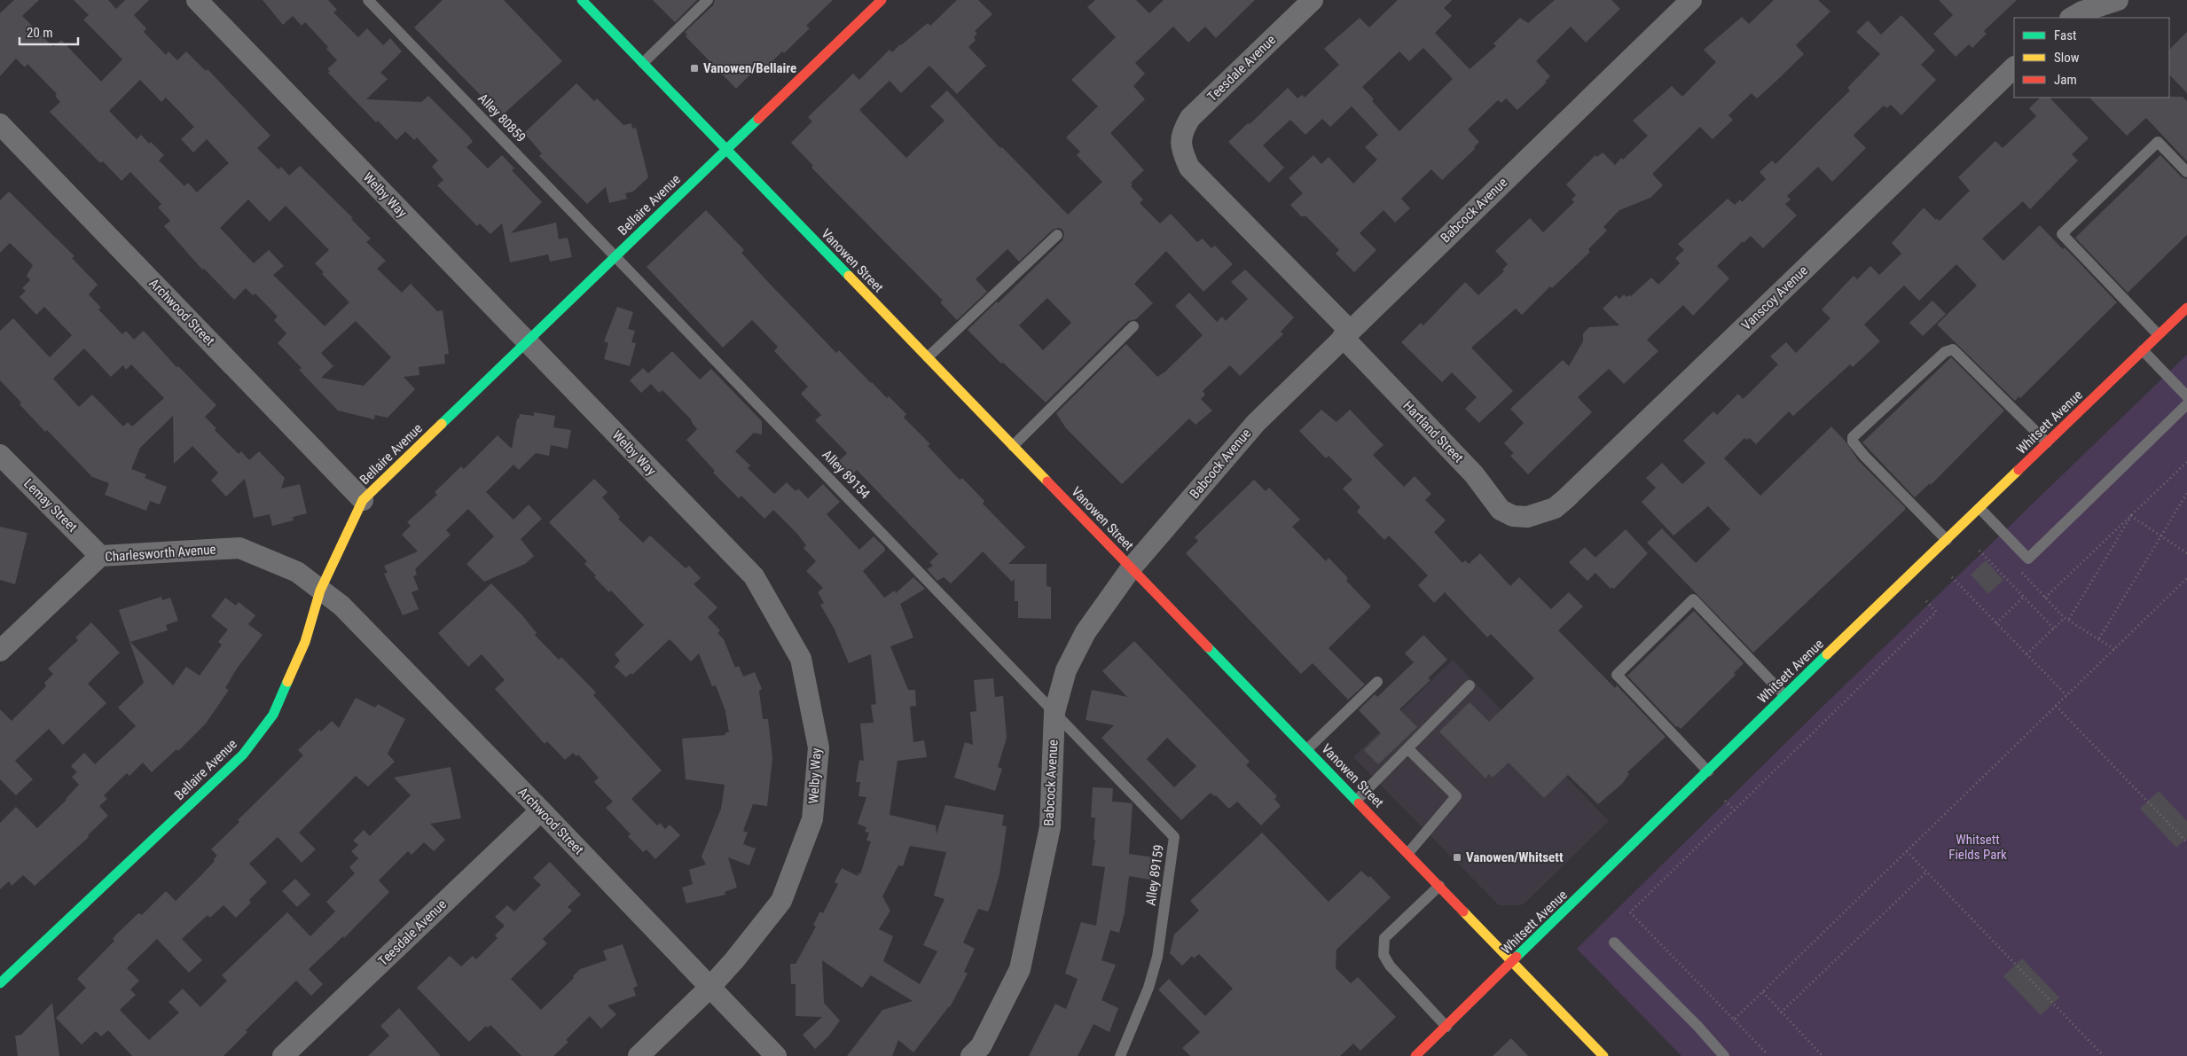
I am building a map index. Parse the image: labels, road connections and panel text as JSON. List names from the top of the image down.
{
  "streets": {
    "main road": ["Bellaire Avenue", "Vanowen Street", "Whitsett Avenue"],
    "street": [
      "Teesdale Avenue",
      "Welby Way",
      "Babcock Avenue",
      "Vanscoy Avenue",
      "Archwood Street",
      "Hartland Street",
      "Lemay Street",
      "Charlesworth Avenue"
    ],
    "lane": ["Alley 80859", "Alley 89154", "Alley 89159"]
  },
  "crossings": [
    ["Teesdale Avenue", "Archwood Street"],
    ["Teesdale Avenue", "Hartland Street"],
    ["Alley 80859", "Bellaire Avenue"],
    ["Alley 80859", "Alley 89154"],
    ["Welby Way", "Bellaire Avenue"],
    ["Welby Way", "Archwood Street"],
    ["Bellaire Avenue", "Vanowen Street"],
    ["Bellaire Avenue", "Archwood Street"],
    ["Bellaire Avenue", "Alley 89154"],
    ["Bellaire Avenue", "Charlesworth Avenue"],
    ["Babcock Avenue", "Vanowen Street"],
    ["Babcock Avenue", "Hartland Street"],
    ["Babcock Avenue", "Alley 89154"],
    ["Babcock Avenue", "Alley 89159"],
    ["Vanowen Street", "Whitsett Avenue"],
    ["Vanscoy Avenue", "Hartland Street"],
    ["Archwood Street", "Charlesworth Avenue"],
    ["Alley 89154", "Alley 89159"],
    ["Lemay Street", "Charlesworth Avenue"]
  ],
  "parks": ["Whitsett Fields Park"],
  "places": {
    "transit": ["Vanowen/Bellaire", "Vanowen/Whitsett"]
  },
  "legend": ["Fast", "Slow", "Jam"],
  "scale_bar": "20 m"
}
